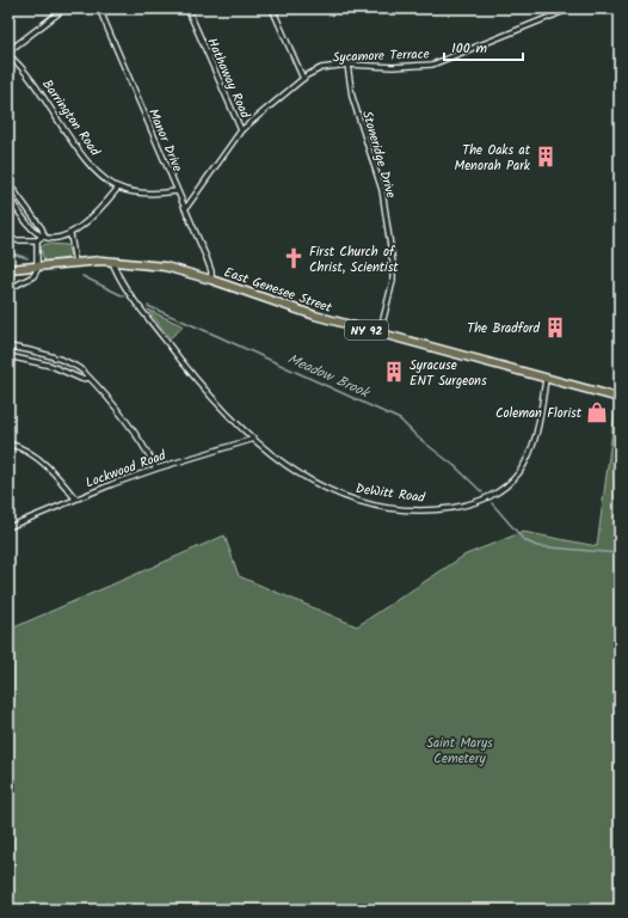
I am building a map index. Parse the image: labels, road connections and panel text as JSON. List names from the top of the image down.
{
  "streets": {
    "main road": ["East Genesee Street", "NY 92"],
    "street": [
      "Sycamore Terrace",
      "Hathaway Road",
      "Barrington Road",
      "Manor Drive",
      "Stoneridge Drive",
      "Lockwood Road",
      "DeWitt Road"
    ]
  },
  "crossings": [
    ["Sycamore Terrace", "Hathaway Road"],
    ["Sycamore Terrace", "Manor Drive"],
    ["Sycamore Terrace", "Stoneridge Drive"],
    ["Barrington Road", "Manor Drive"],
    ["Manor Drive", "East Genesee Street"],
    ["Stoneridge Drive", "East Genesee Street"],
    ["East Genesee Street", "DeWitt Road"],
    ["Lockwood Road", "DeWitt Road"]
  ],
  "water": ["Meadow Brook"],
  "parks": ["Saint Marys Cemetery"],
  "places": {
    "building": ["The Oaks at Menorah Park", "The Bradford", "Syracuse ENT Surgeons"],
    "church": ["First Church of Christ, Scientist"],
    "shop": ["Coleman Florist"]
  },
  "scale_bar": "100 m"
}
